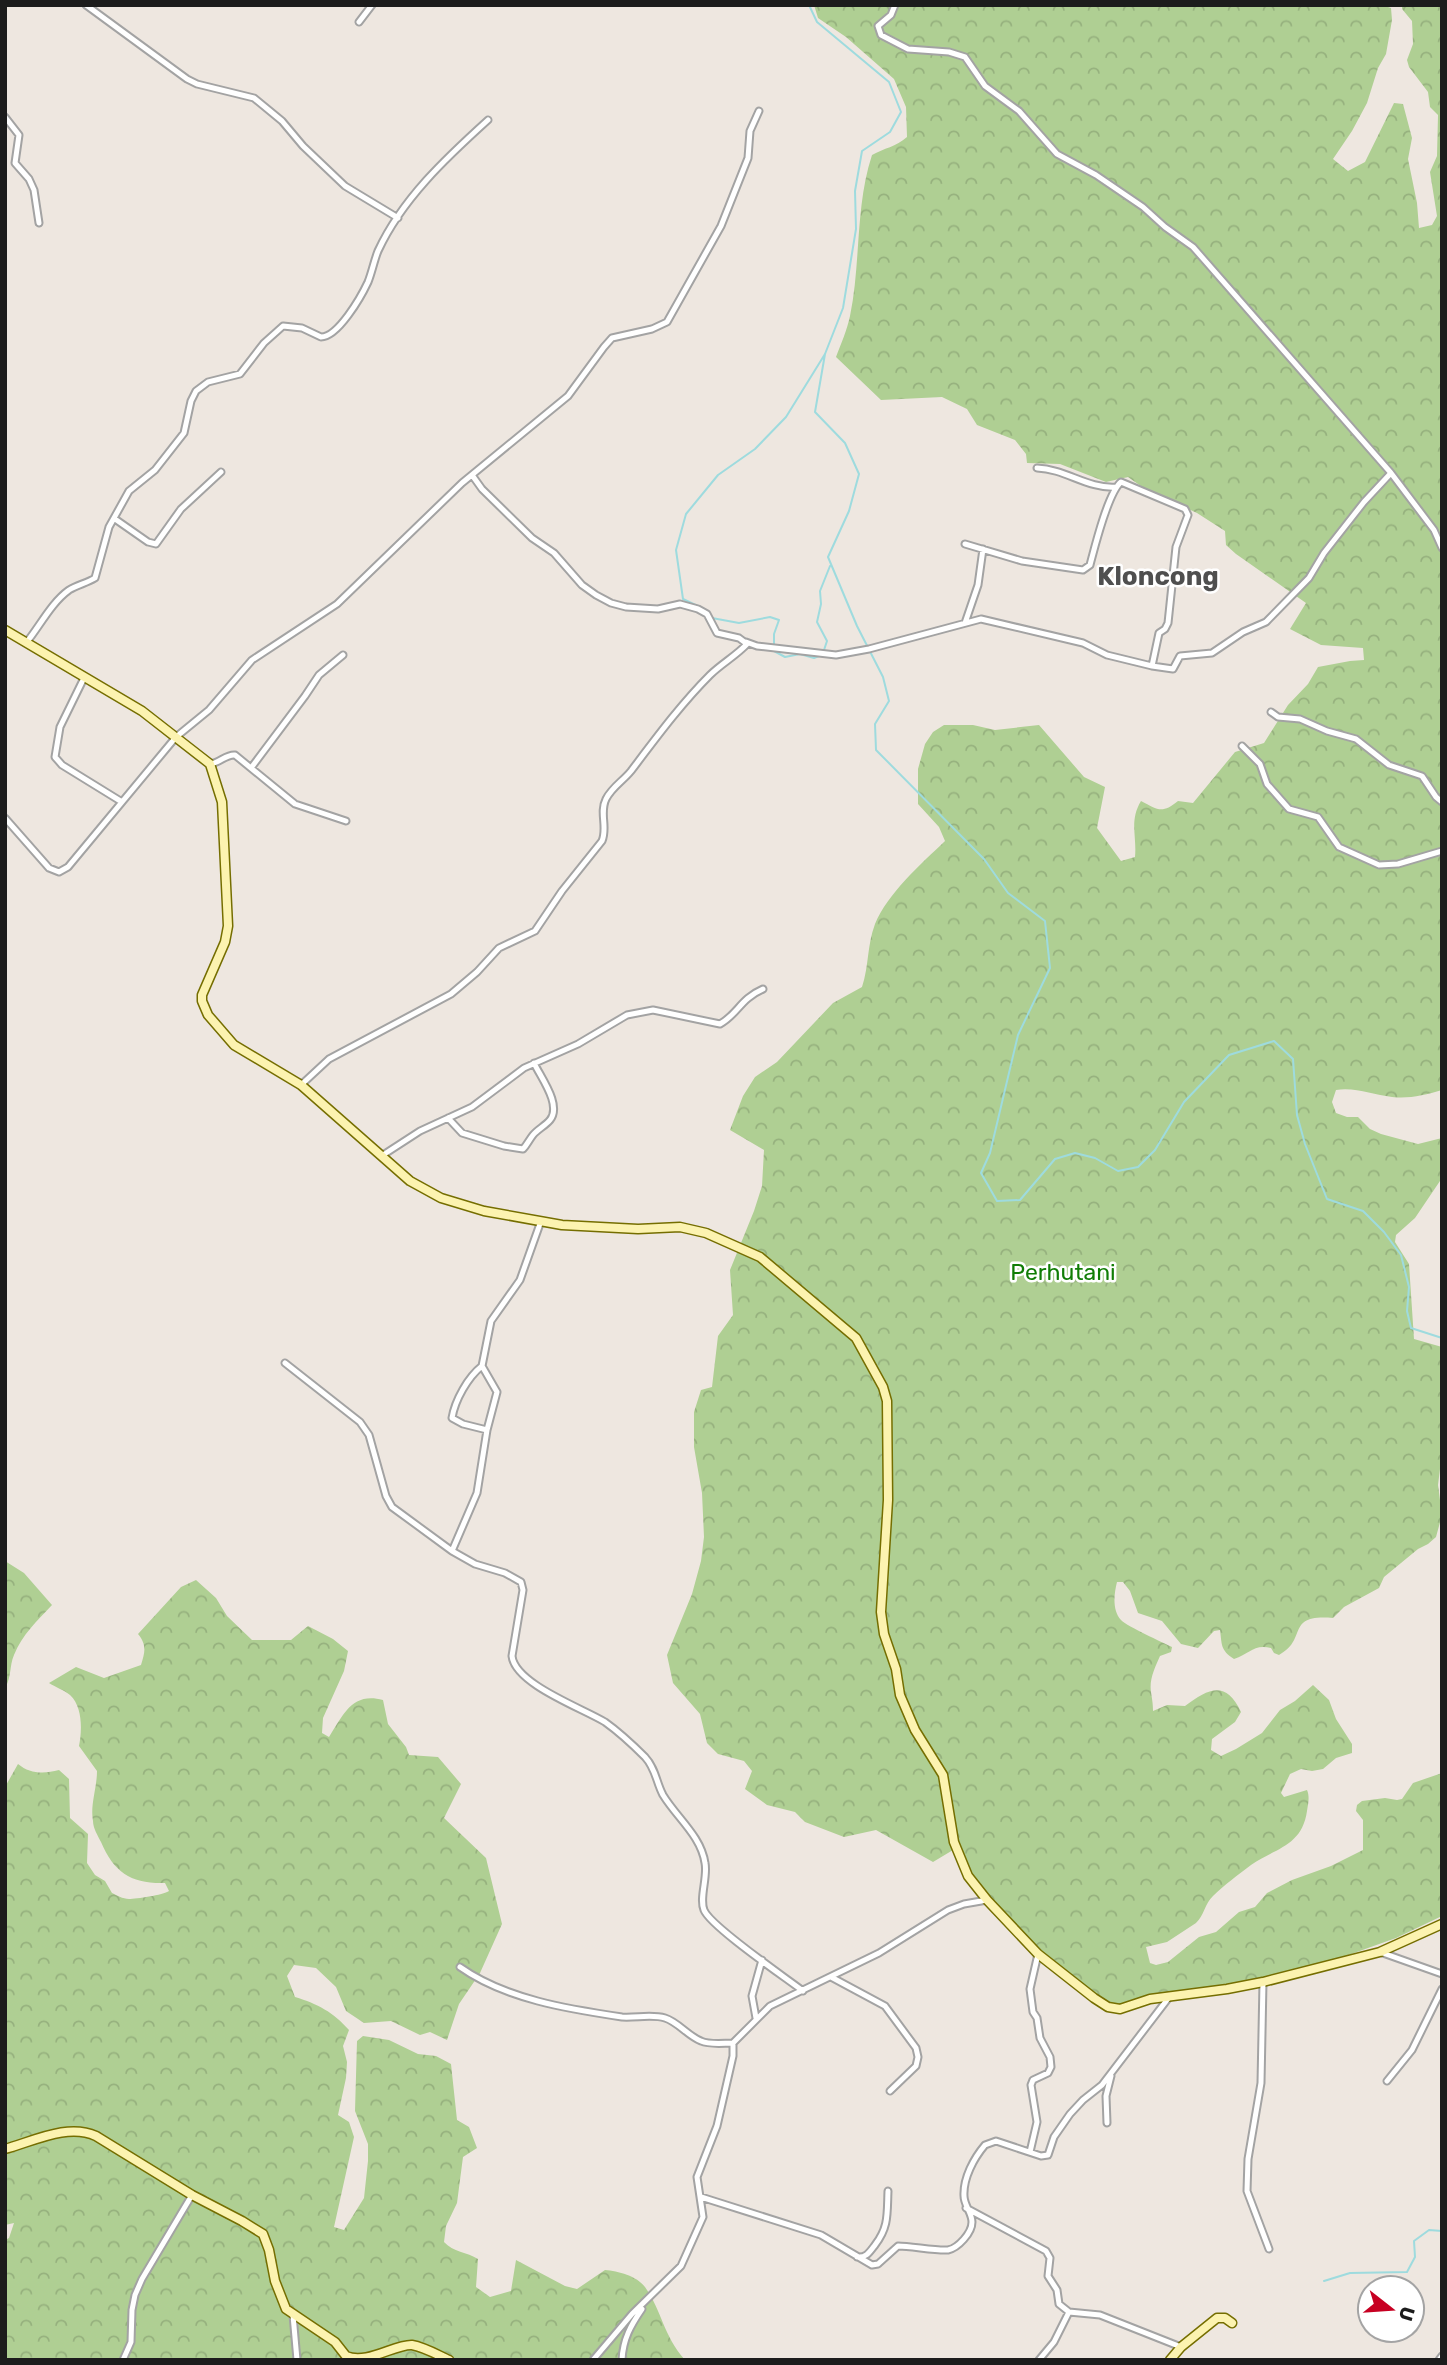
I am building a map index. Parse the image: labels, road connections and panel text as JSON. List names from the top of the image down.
{
  "districts": ["Kloncong"],
  "parks": ["Perhutani"],
  "north": "right"
}
